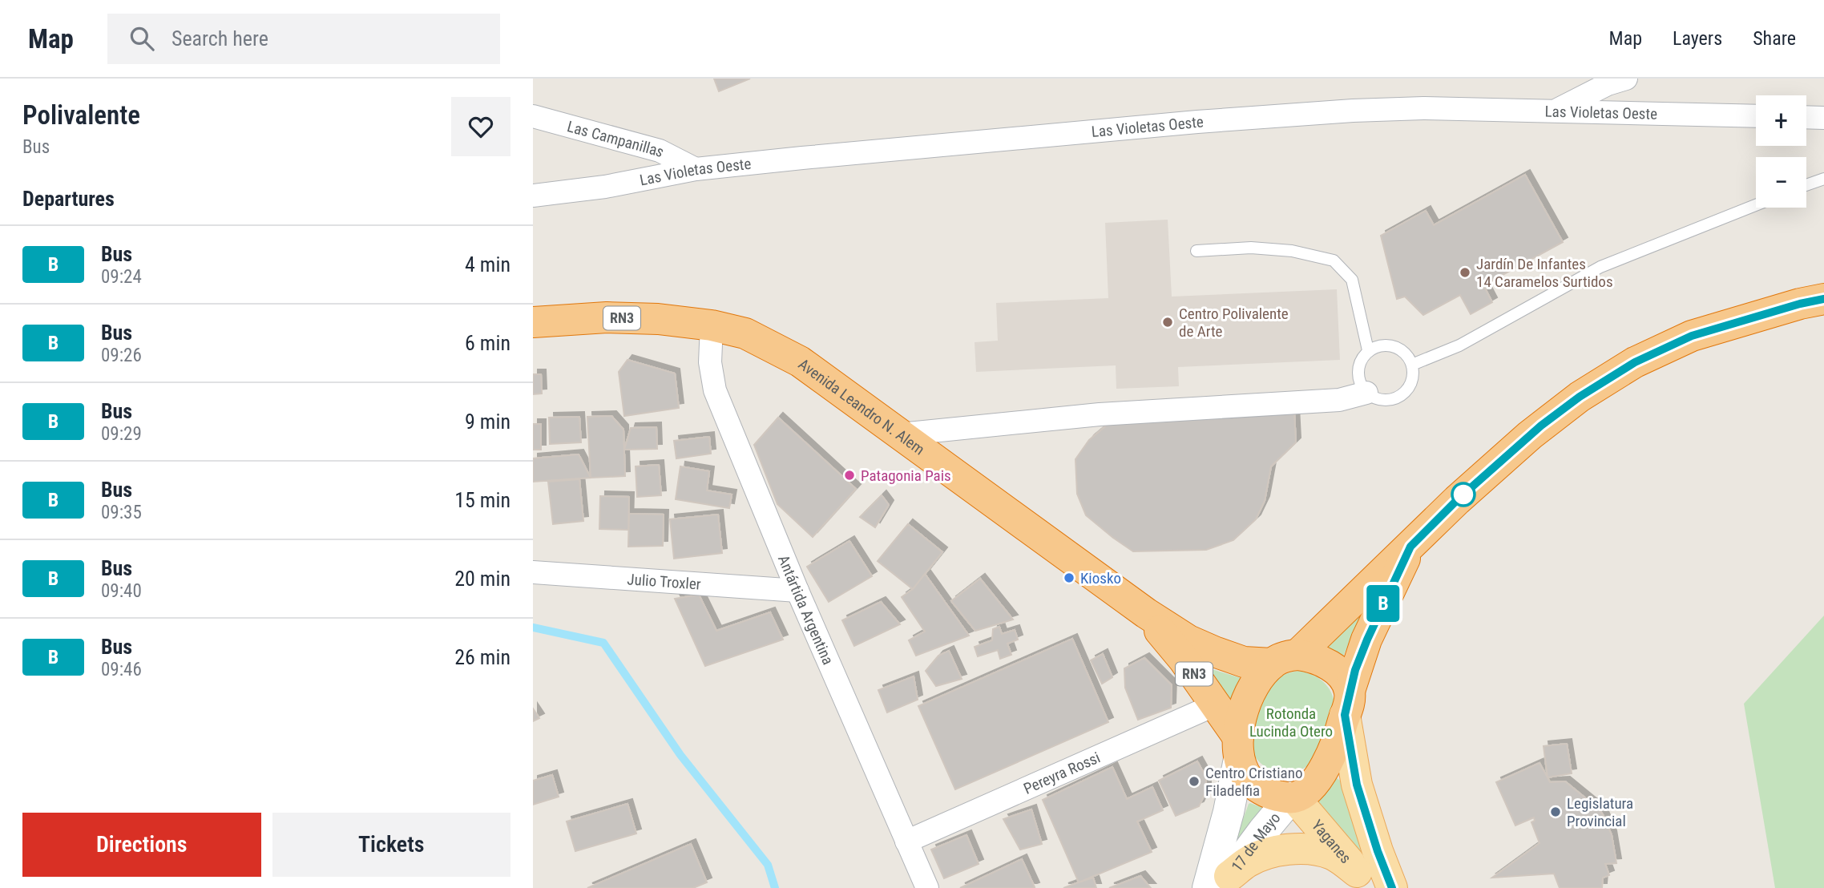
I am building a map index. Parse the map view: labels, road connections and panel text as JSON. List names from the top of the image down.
{
  "streets": {
    "highway": ["RN3", "Avenida Leandro N. Alem"],
    "main road": ["Yaganes", "17 de Mayo"],
    "street": [
      "Las Violetas Oeste",
      "Las Campanillas",
      "Julio Troxler",
      "Antártida Argentina",
      "Pereyra Rossi"
    ]
  },
  "crossings": [
    ["Las Violetas Oeste", "Las Campanillas"],
    ["RN3", "Avenida Leandro N. Alem"],
    ["RN3", "Yaganes"],
    ["RN3", "17 de Mayo"],
    ["Avenida Leandro N. Alem", "Antártida Argentina"],
    ["Avenida Leandro N. Alem", "Pereyra Rossi"],
    ["Avenida Leandro N. Alem", "Yaganes"],
    ["Avenida Leandro N. Alem", "17 de Mayo"],
    ["Julio Troxler", "Antártida Argentina"],
    ["Antártida Argentina", "Pereyra Rossi"],
    ["Yaganes", "17 de Mayo"]
  ],
  "parks": ["Rotonda Lucinda Otero"],
  "places": [
    "Jardín De Infantes 14 Caramelos Surtidos",
    "Centro Polivalente de Arte",
    "Patagonia Pais",
    "Kiosko",
    "Centro Cristiano Filadelfia",
    "Legislatura Provincial"
  ],
  "lines": ["bus line B"],
  "page": {
    "header": "Map",
    "search": "Search here",
    "nav": ["Map", "Layers", "Share"],
    "heading": [
      ["Polivalente", "Bus"],
      "Departures"
    ],
    "on_map": "B",
    "map_buttons": ["+", "−"],
    "list": [
      {
        "mark": "B",
        "name": "Bus",
        "note": "09:24",
        "value": "4 min"
      },
      {
        "mark": "B",
        "name": "Bus",
        "note": "09:26",
        "value": "6 min"
      },
      {
        "mark": "B",
        "name": "Bus",
        "note": "09:29",
        "value": "9 min"
      },
      {
        "mark": "B",
        "name": "Bus",
        "note": "09:35",
        "value": "15 min"
      },
      {
        "mark": "B",
        "name": "Bus",
        "note": "09:40",
        "value": "20 min"
      },
      {
        "mark": "B",
        "name": "Bus",
        "note": "09:46",
        "value": "26 min"
      }
    ],
    "buttons": ["Directions", "Tickets"]
  }
}
